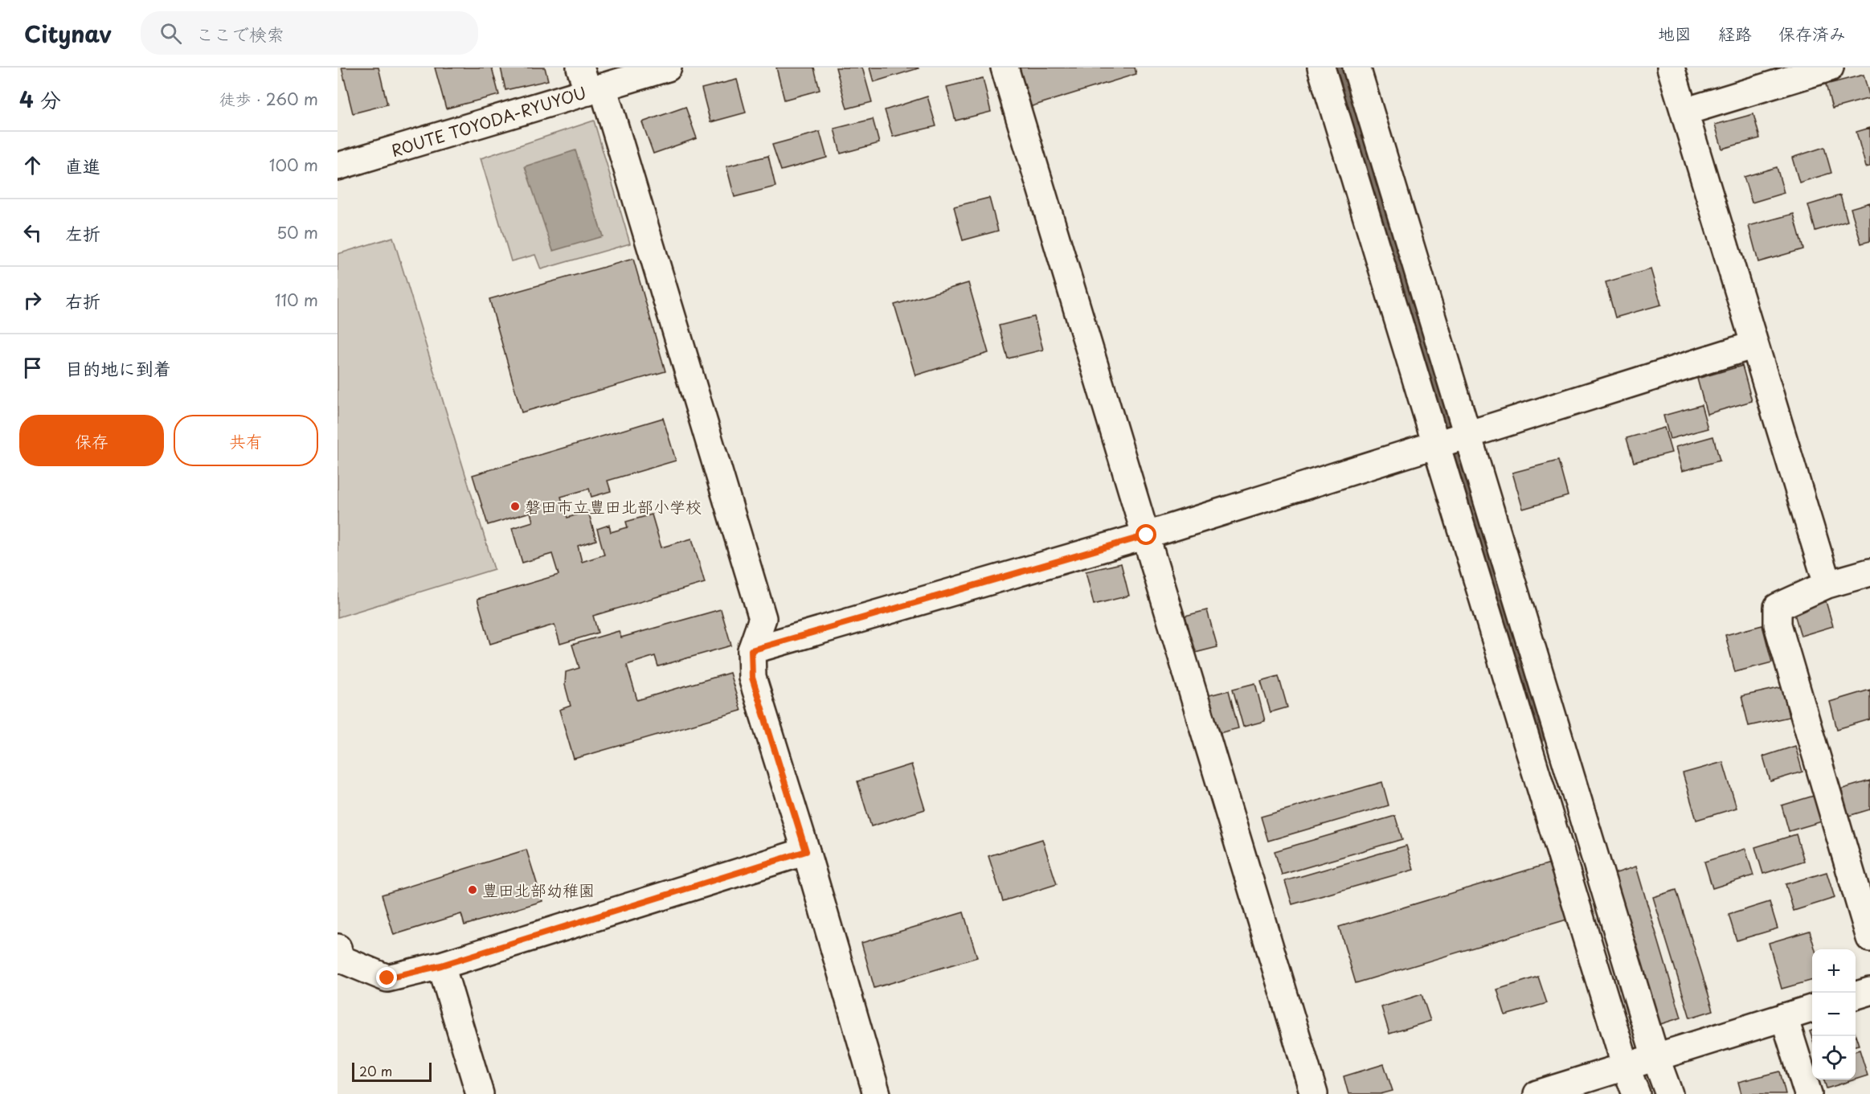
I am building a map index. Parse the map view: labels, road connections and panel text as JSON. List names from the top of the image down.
{
  "streets": {
    "street": ["ROUTE TOYODA-RYUYOU"]
  },
  "places": ["磐田市立豊田北部小学校", "豊田北部幼稚園"],
  "scale_bar": "20 m",
  "page": {
    "header": "Citynav",
    "search": "ここで検索",
    "nav": ["地図", "経路", "保存済み"],
    "heading": ["4 分", "徒歩 · 260 m"],
    "list": [
      ["直進", "100 m"],
      ["左折", "50 m"],
      ["右折", "110 m"],
      "目的地に到着"
    ],
    "buttons": ["保存", "共有"],
    "map_buttons": ["+", "−"],
    "scale": "20 m"
  }
}
